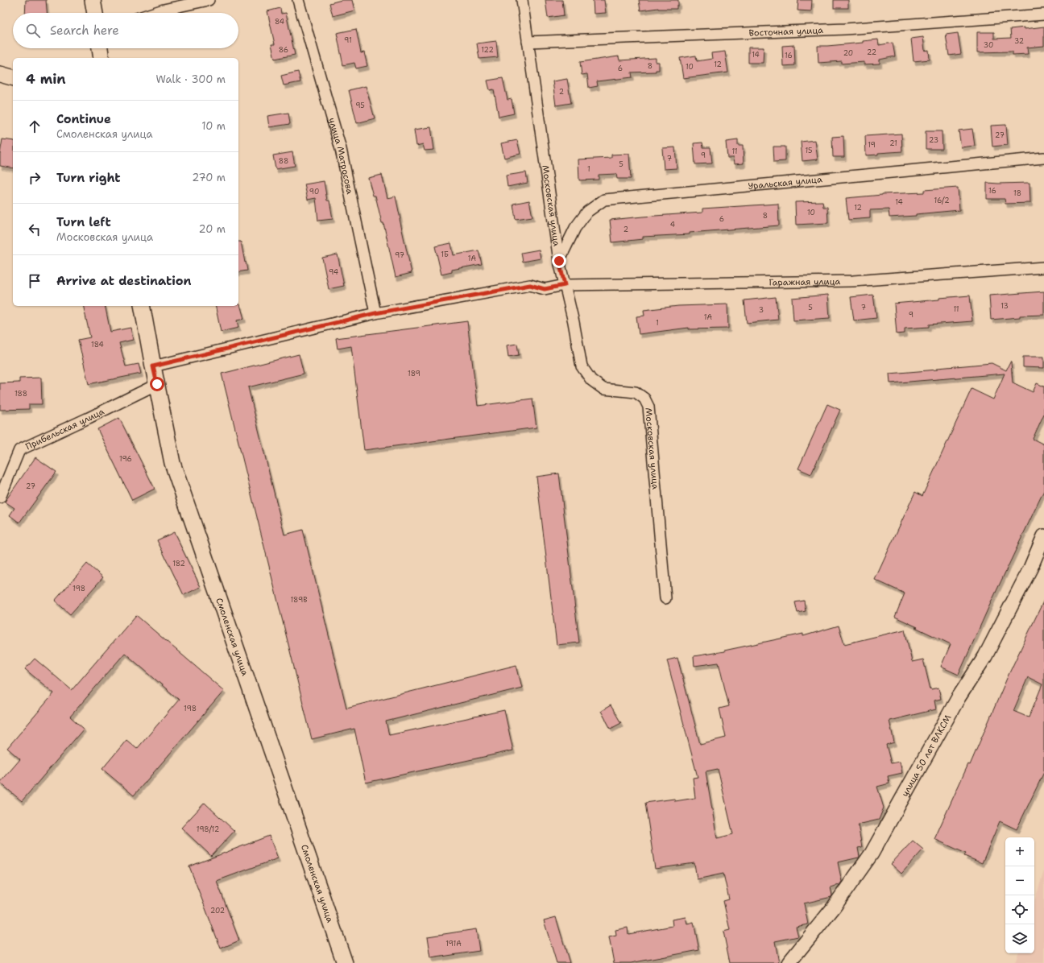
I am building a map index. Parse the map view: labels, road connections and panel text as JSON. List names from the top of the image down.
{
  "streets": {
    "main road": ["Смоленская улица"],
    "street": [
      "Восточная улица",
      "улица Матросова",
      "Уральская улица",
      "Московская улица",
      "Гаражная улица",
      "Прибельская улица",
      "улица 50 лет ВЛКСМ"
    ]
  },
  "crossings": [
    ["Восточная улица", "Московская улица"],
    ["улица Матросова", "Гаражная улица"],
    ["Уральская улица", "Московская улица"],
    ["Московская улица", "Гаражная улица"],
    ["Гаражная улица", "Смоленская улица"],
    ["Прибельская улица", "Смоленская улица"]
  ],
  "house_numbers": [
    "84",
    "91",
    "32",
    "30",
    "86",
    "122",
    "22",
    "20",
    "14",
    "16",
    "12",
    "8",
    "10",
    "6",
    "2",
    "95",
    "27",
    "23",
    "21",
    "19",
    "15",
    "11",
    "9",
    "7",
    "88",
    "5",
    "1",
    "16",
    "90",
    "18",
    "16/2",
    "14",
    "12",
    "10",
    "8",
    "6",
    "4",
    "2",
    "1Б",
    "97",
    "1А",
    "94",
    "13",
    "5",
    "7",
    "11",
    "3",
    "9",
    "1А",
    "1",
    "184",
    "189",
    "188",
    "196",
    "27",
    "182",
    "198",
    "189В",
    "198",
    "198/12",
    "202",
    "191А"
  ],
  "page": {
    "search": "Search here",
    "heading": ["4 min", "Walk · 300 m"],
    "list": [
      ["Continue", "Смоленская улица", "10 m"],
      ["Turn right", "270 m"],
      ["Turn left", "Московская улица", "20 m"],
      "Arrive at destination"
    ],
    "map_buttons": ["+", "−"]
  }
}
